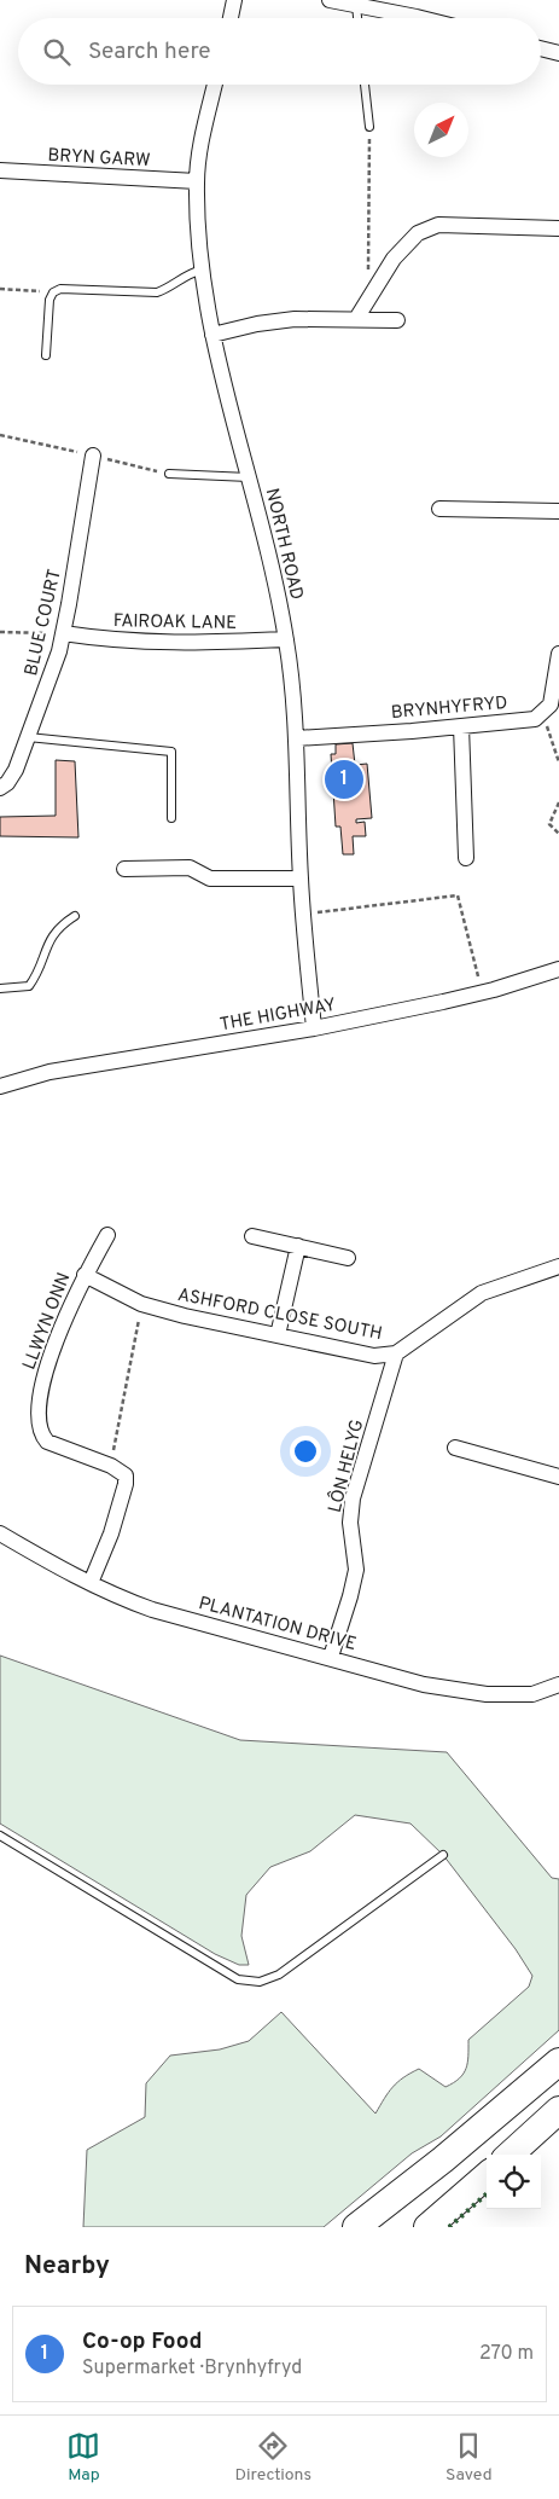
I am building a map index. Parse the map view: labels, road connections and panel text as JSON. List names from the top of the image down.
{
  "streets": {
    "street": [
      "BRYN GARW",
      "NORTH ROAD",
      "FAIROAK LANE",
      "BLUE COURT",
      "BRYNHYFRYD",
      "THE HIGHWAY",
      "ASHFORD CLOSE SOUTH",
      "LLWYN ONN",
      "LÔN HELYG",
      "PLANTATION DRIVE"
    ]
  },
  "crossings": [
    ["BRYN GARW", "NORTH ROAD"],
    ["NORTH ROAD", "FAIROAK LANE"],
    ["NORTH ROAD", "BRYNHYFRYD"],
    ["NORTH ROAD", "THE HIGHWAY"],
    ["FAIROAK LANE", "BLUE COURT"],
    ["ASHFORD CLOSE SOUTH", "LLWYN ONN"],
    ["ASHFORD CLOSE SOUTH", "LÔN HELYG"],
    ["LÔN HELYG", "PLANTATION DRIVE"]
  ],
  "north": "top right",
  "page": {
    "search": "Search here",
    "pins": "1",
    "heading": "Nearby",
    "list": [
      {
        "mark": "1",
        "name": "Co-op Food",
        "note": "Supermarket · Brynhyfryd",
        "value": "270 m"
      }
    ],
    "nav": ["Map", "Directions", "Saved"]
  }
}
